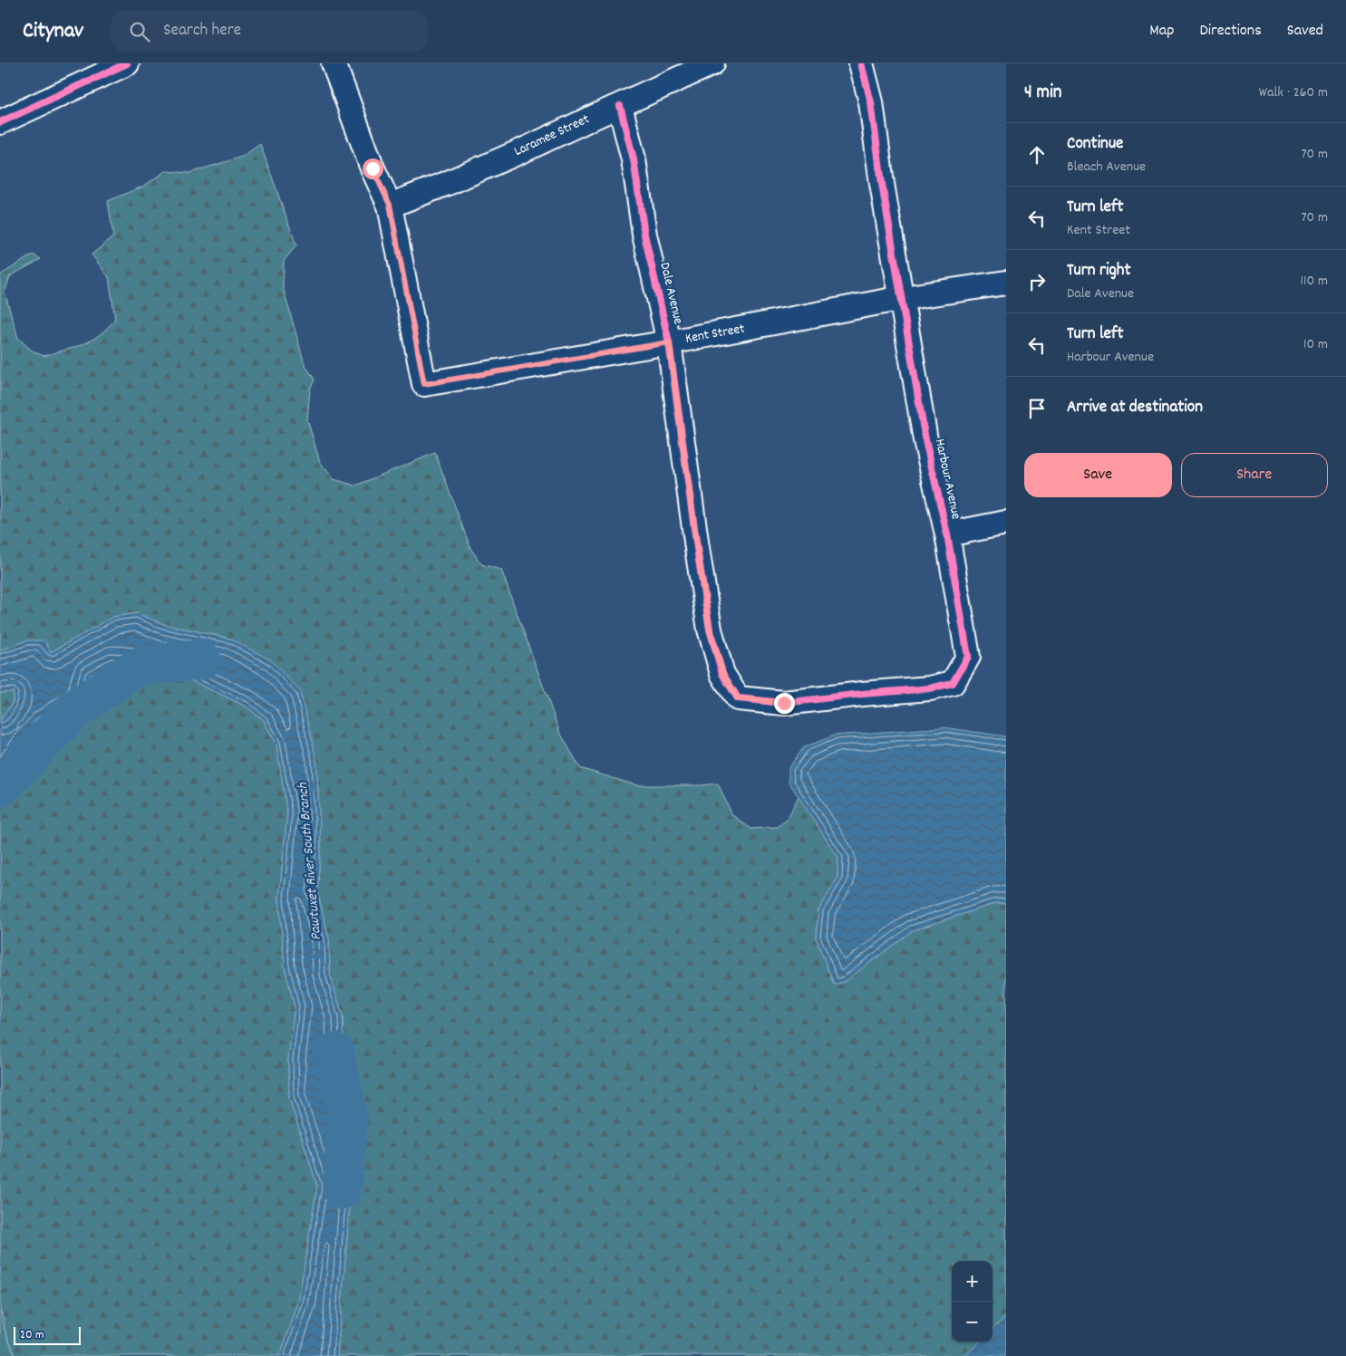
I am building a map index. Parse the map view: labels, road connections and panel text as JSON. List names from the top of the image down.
{
  "streets": {
    "street": [
      "Laramee Street",
      "Dale Avenue",
      "Kent Street",
      "Harbour Avenue"
    ]
  },
  "crossings": [
    ["Laramee Street", "Dale Avenue"],
    ["Laramee Street", "Kent Street"],
    ["Dale Avenue", "Kent Street"],
    ["Dale Avenue", "Harbour Avenue"],
    ["Kent Street", "Harbour Avenue"]
  ],
  "water": ["Pawtuxet River South Branch"],
  "scale_bar": "20 m",
  "page": {
    "header": "Citynav",
    "search": "Search here",
    "nav": ["Map", "Directions", "Saved"],
    "heading": ["4 min", "Walk · 260 m"],
    "list": [
      ["Continue", "Bleach Avenue", "70 m"],
      ["Turn left", "Kent Street", "70 m"],
      ["Turn right", "Dale Avenue", "110 m"],
      ["Turn left", "Harbour Avenue", "10 m"],
      "Arrive at destination"
    ],
    "buttons": ["Save", "Share"],
    "map_buttons": ["+", "−"],
    "scale": "20 m"
  }
}
